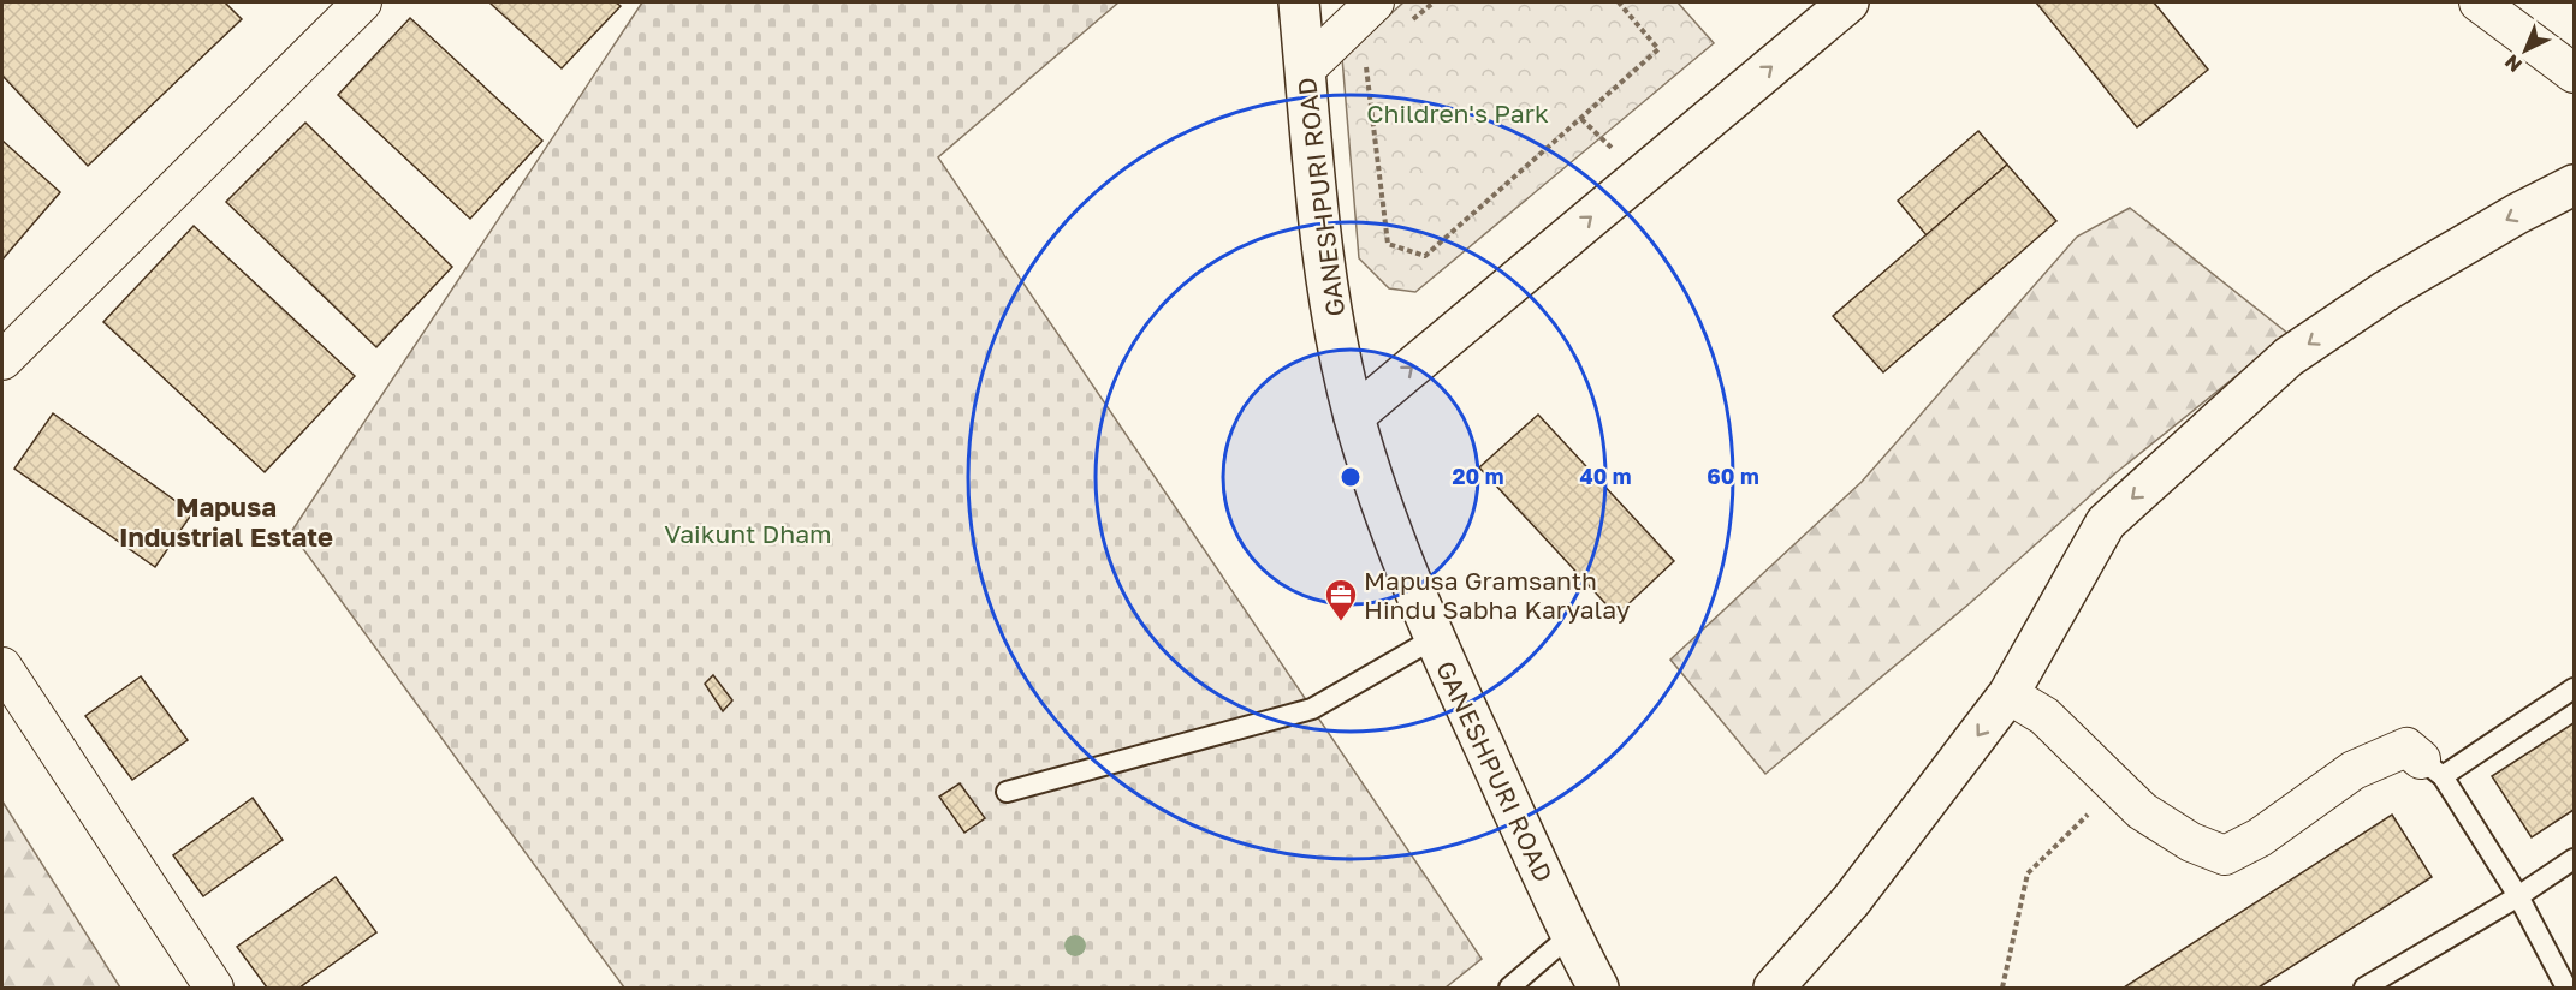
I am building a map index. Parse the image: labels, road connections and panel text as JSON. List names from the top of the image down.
{
  "streets": {
    "street": ["GANESHPURI ROAD"]
  },
  "districts": ["Mapusa Industrial Estate"],
  "parks": ["Children's Park", "Vaikunt Dham"],
  "places": {
    "office": ["Mapusa Gramsanth Hindu Sabha Karyalay"]
  },
  "north": "bottom left",
  "rings": ["20 m", "40 m", "60 m"]
}
